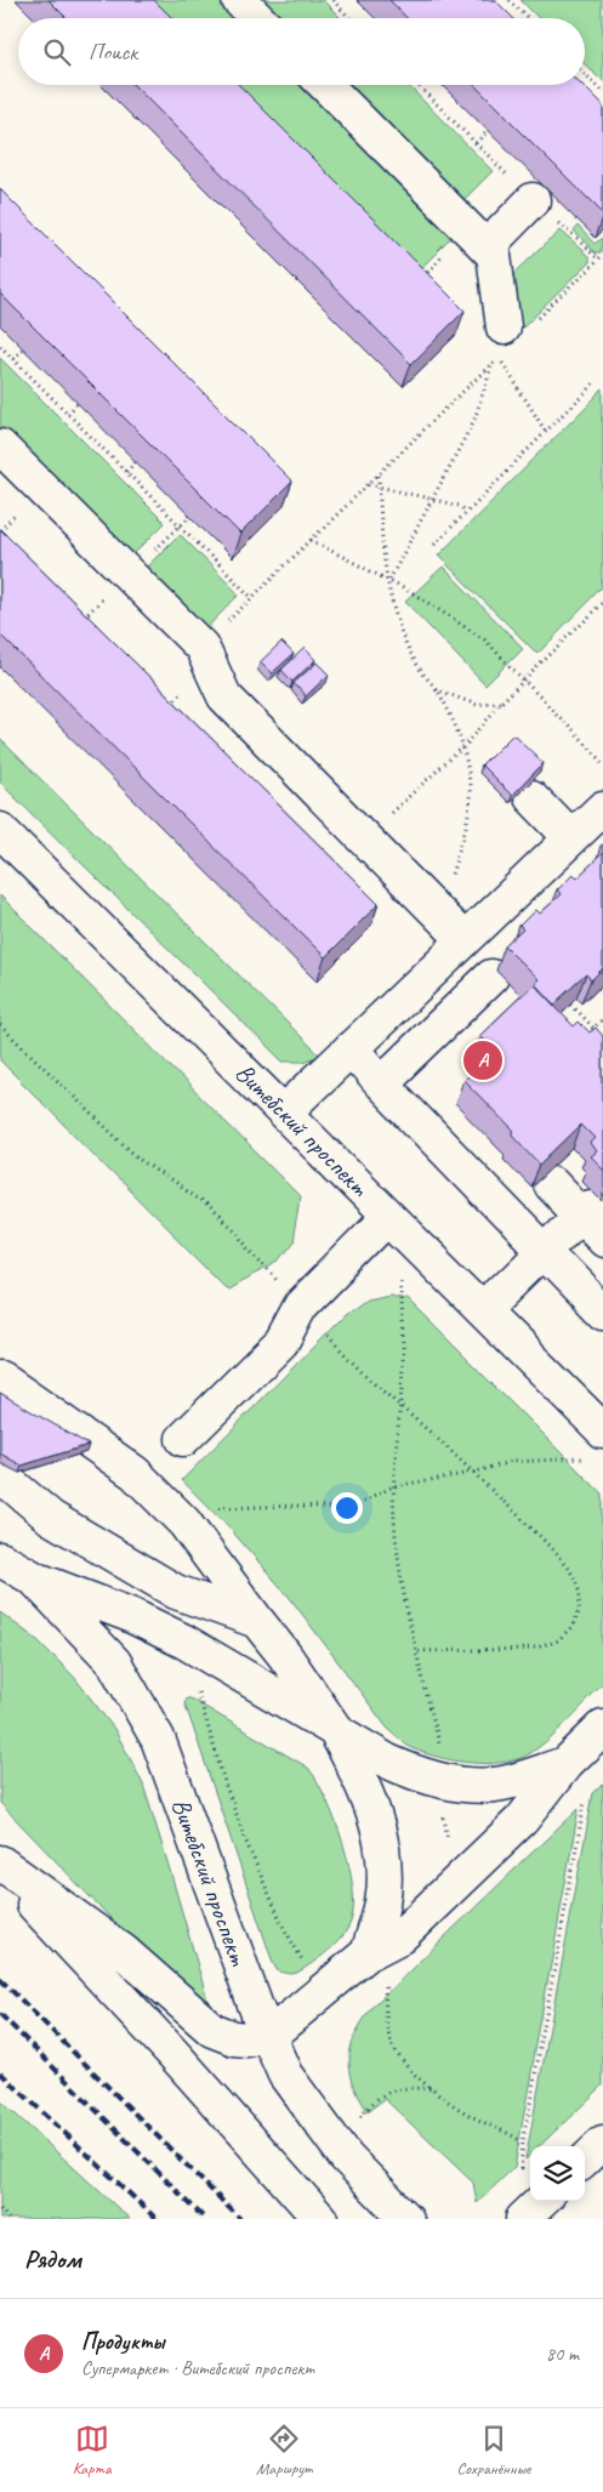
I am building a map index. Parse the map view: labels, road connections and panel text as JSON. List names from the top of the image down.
{
  "streets": {
    "main road": ["Витебский проспект"]
  },
  "page": {
    "search": "Поиск",
    "pins": "A",
    "heading": "Рядом",
    "list": [
      {
        "mark": "A",
        "name": "Продукты",
        "note": "Супермаркет · Витебский проспект",
        "value": "80 m"
      }
    ],
    "nav": ["Карта", "Маршрут", "Сохранённые"]
  }
}
